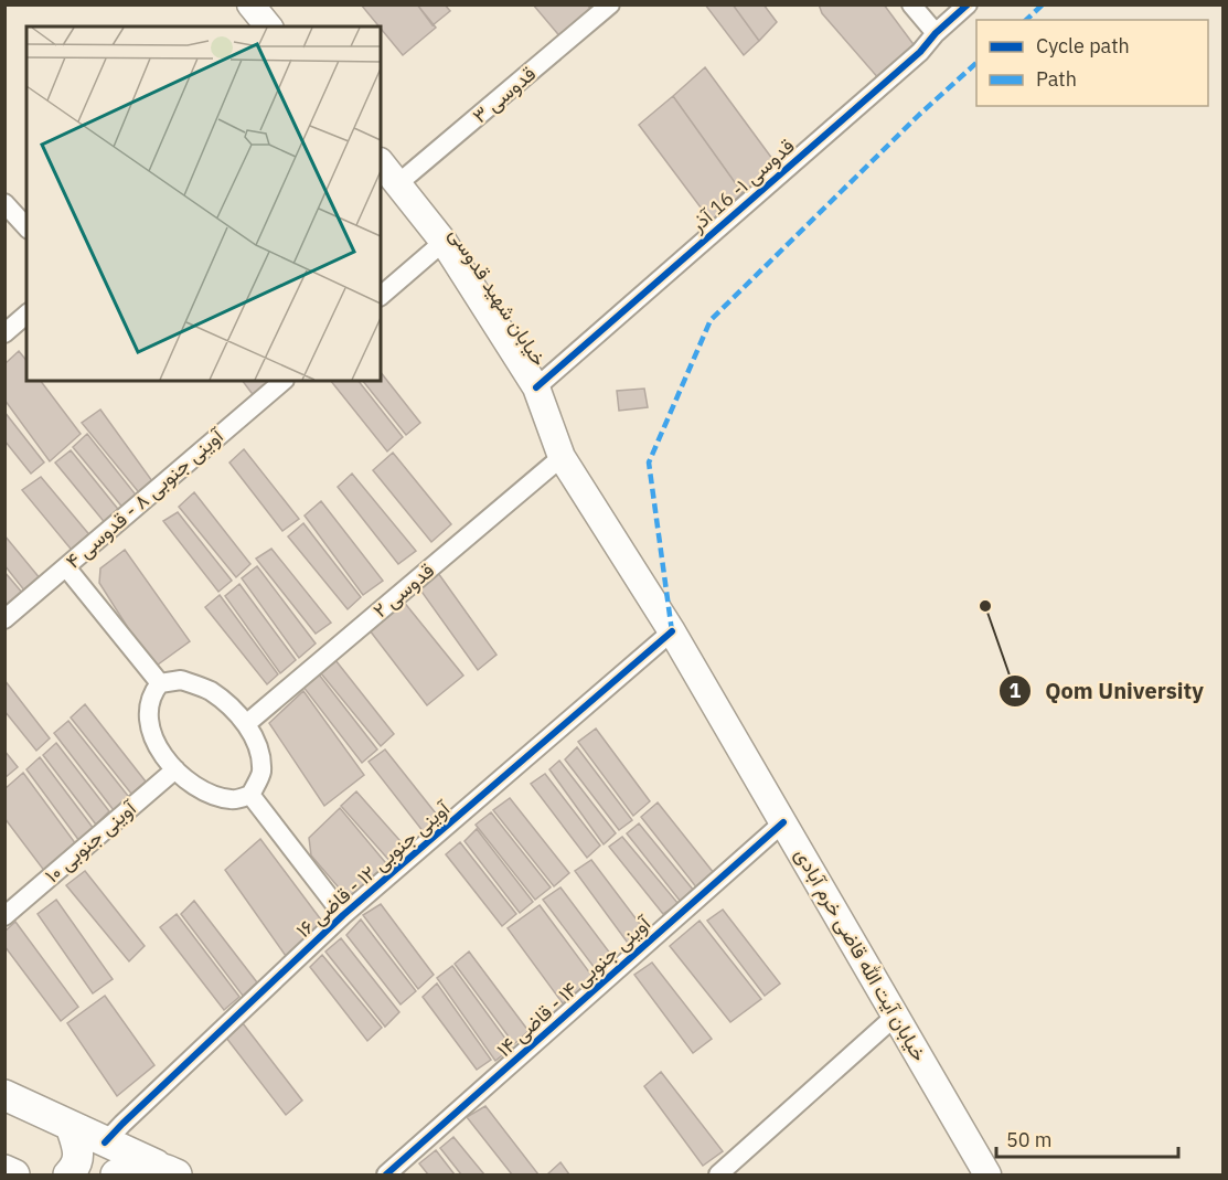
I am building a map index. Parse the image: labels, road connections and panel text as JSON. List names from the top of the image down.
{
  "streets": {
    "main road": ["خیابان شهید قدوسی", "خیابان آیت الله قاضی خرم آبادی"],
    "street": [
      "قدوسی ۳",
      "قدوسی ۱- 16 آذر",
      "آوینی جنوبی ۸ - قدوسی ۴",
      "قدوسی ۲",
      "آوینی جنوبی ۱۰",
      "آوینی جنوبی ۱۲ - قاضی ۱۶",
      "آوینی جنوبی ۱۴ - قاضی ۱۴"
    ]
  },
  "crossings": [
    ["قدوسی ۳", "خیابان شهید قدوسی"],
    ["قدوسی ۱- 16 آذر", "خیابان شهید قدوسی"],
    ["خیابان شهید قدوسی", "قدوسی ۲"],
    ["خیابان شهید قدوسی", "آوینی جنوبی ۱۲ - قاضی ۱۶"],
    ["خیابان شهید قدوسی", "خیابان آیت الله قاضی خرم آبادی"],
    ["قدوسی ۲", "آوینی جنوبی ۱۰"],
    ["آوینی جنوبی ۱۲ - قاضی ۱۶", "خیابان آیت الله قاضی خرم آبادی"],
    ["خیابان آیت الله قاضی خرم آبادی", "آوینی جنوبی ۱۴ - قاضی ۱۴"]
  ],
  "places": ["Qom University"],
  "legend": ["Cycle path", "Path"],
  "scale_bar": "50 m"
}
